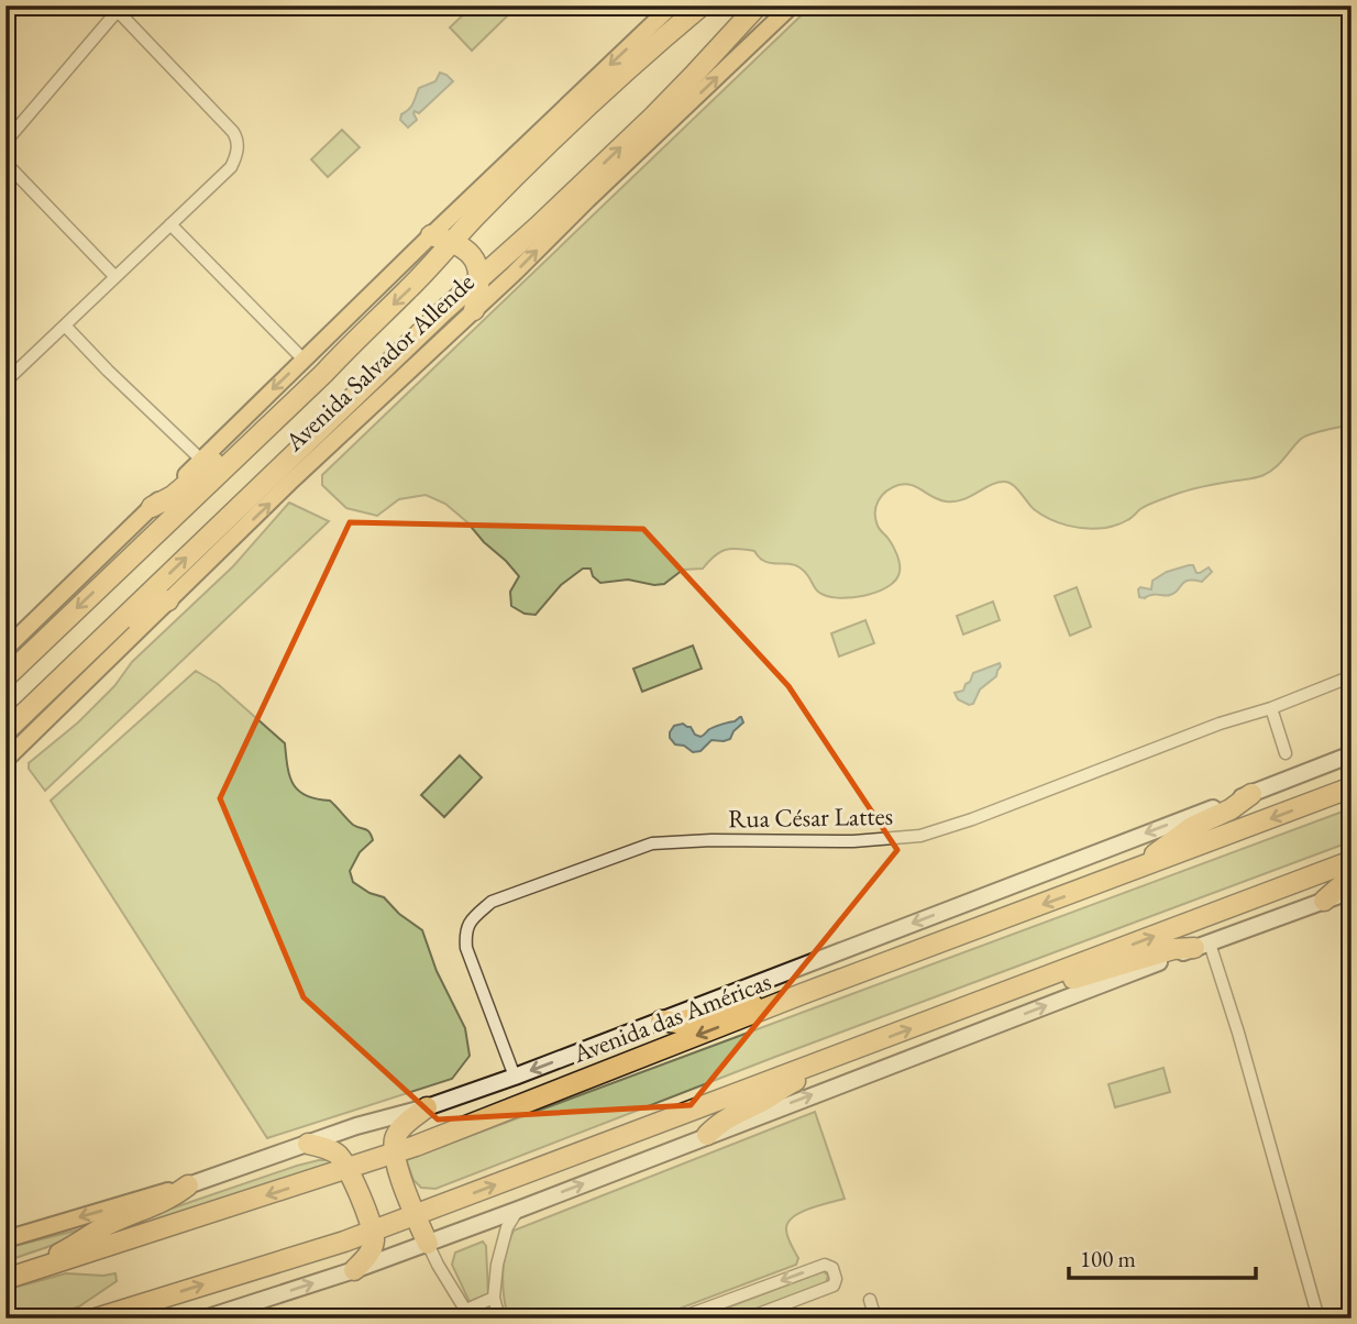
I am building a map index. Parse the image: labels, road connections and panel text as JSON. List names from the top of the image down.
{
  "streets": {
    "highway": ["Avenida Salvador Allende", "Avenida das Américas"],
    "street": ["Rua César Lattes"]
  },
  "crossings": [
    ["Rua César Lattes", "Avenida das Américas"]
  ],
  "scale_bar": "100 m"
}
